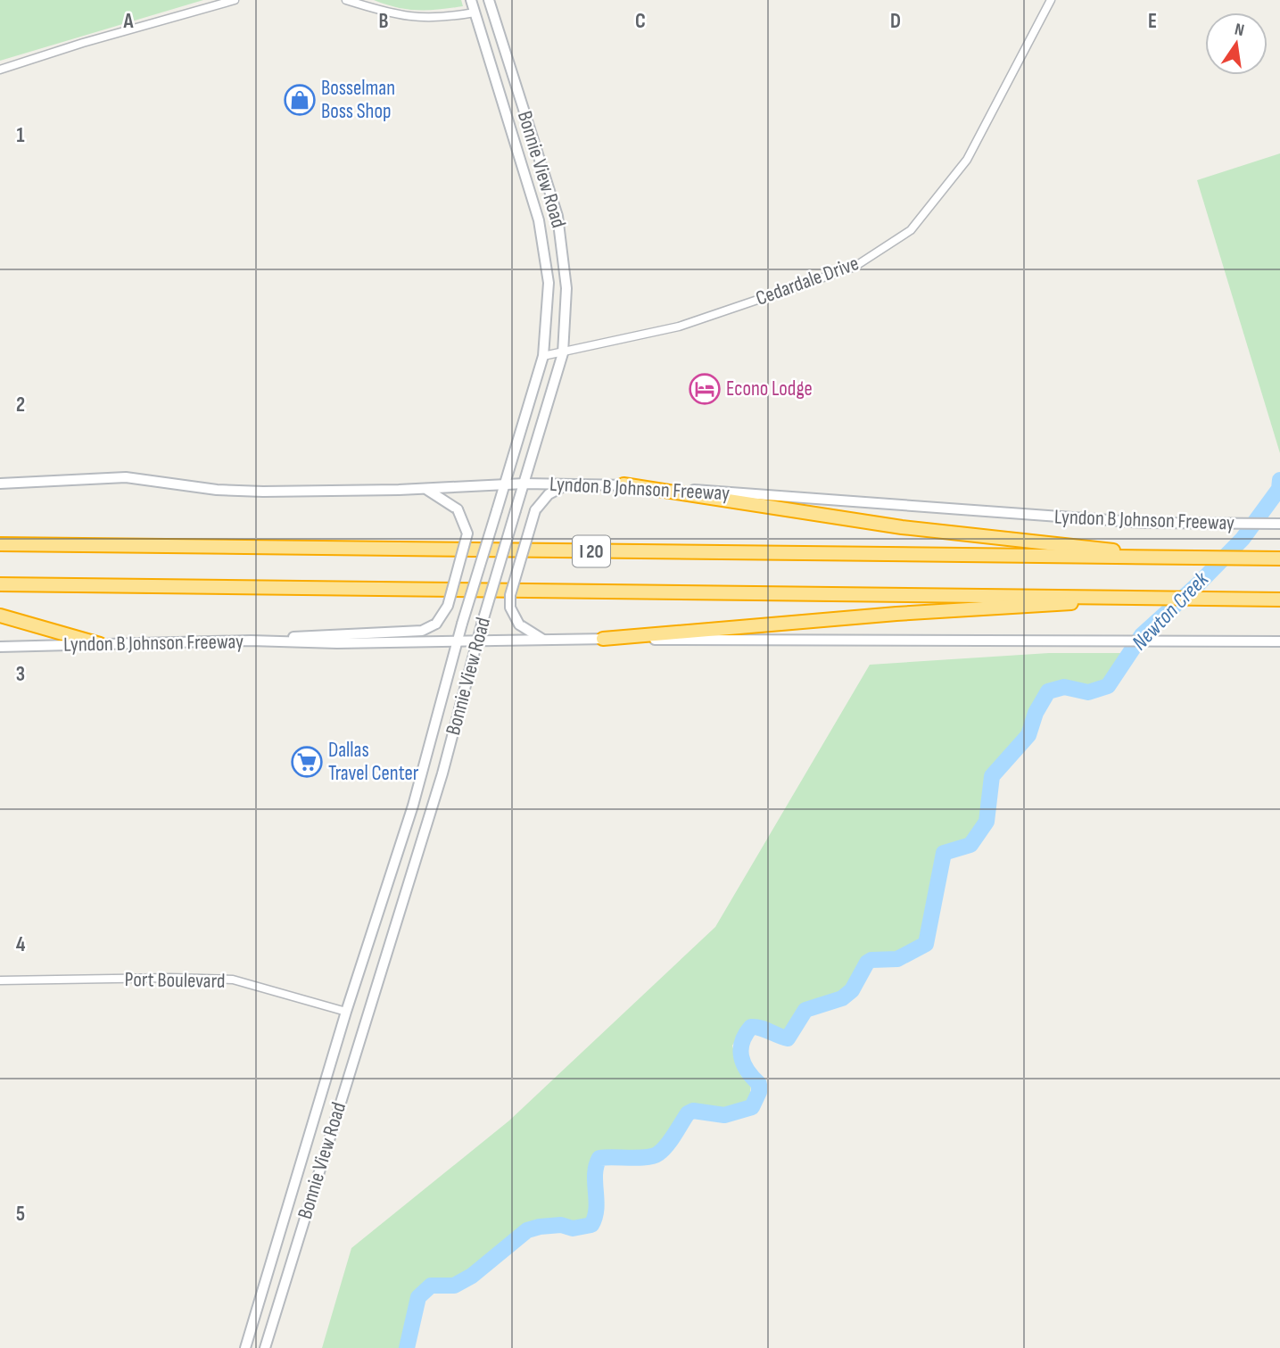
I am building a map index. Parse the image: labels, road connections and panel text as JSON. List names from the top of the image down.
{
  "streets": {
    "highway": ["Lyndon B Johnson Freeway", "I 20"],
    "main road": ["Bonnie View Road"],
    "street": ["Cedardale Drive", "Port Boulevard"]
  },
  "crossings": [
    ["Bonnie View Road", "Cedardale Drive"],
    ["Bonnie View Road", "Lyndon B Johnson Freeway"],
    ["Bonnie View Road", "Port Boulevard"]
  ],
  "water": ["Newton Creek"],
  "places": {
    "shop": ["Bosselman Boss Shop"],
    "hotel": ["Econo Lodge"],
    "supermarket": ["Dallas Travel Center"]
  },
  "north": "top",
  "grid": {
    "columns": [
      "A",
      "B",
      "C",
      "D",
      "E"
    ],
    "rows": [
      "1",
      "2",
      "3",
      "4",
      "5"
    ]
  }
}
